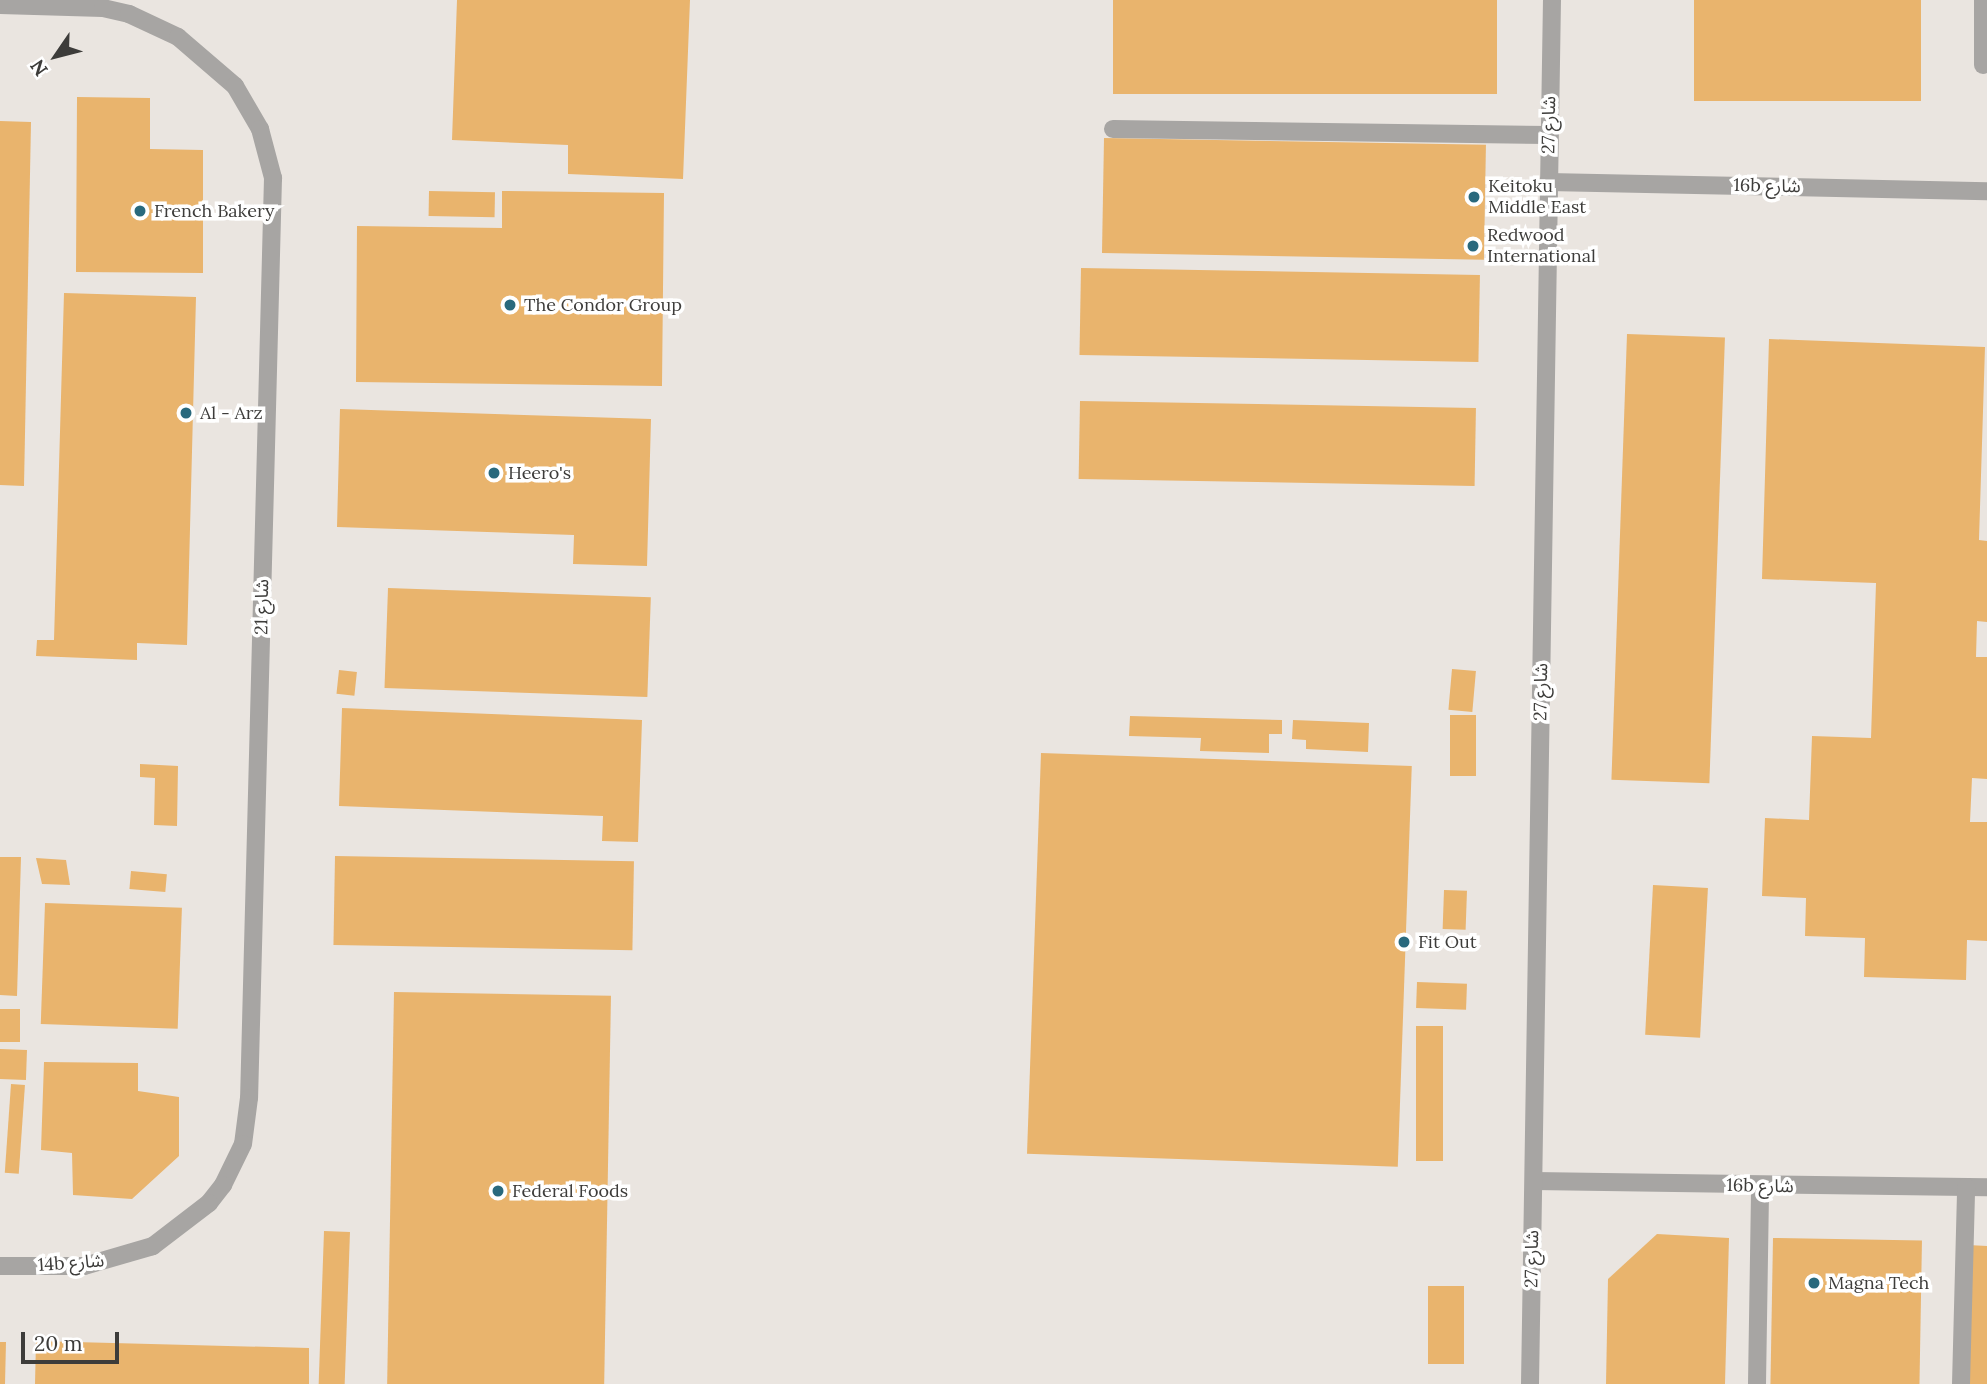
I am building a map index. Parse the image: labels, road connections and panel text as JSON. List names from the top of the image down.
{
  "streets": {
    "lane": [
      "شارع 27",
      "16b شارع",
      "شارع 21",
      "14b شارع"
    ]
  },
  "crossings": [
    ["شارع 27", "16b شارع"],
    ["شارع 21", "14b شارع"]
  ],
  "places": [
    "Keitoku Middle East",
    "French Bakery",
    "Redwood International",
    "The Condor Group",
    "Al - Arz",
    "Heero's",
    "Fit Out",
    "Federal Foods",
    "Magna Tech"
  ],
  "scale_bar": "20 m",
  "north": "bottom left"
}
